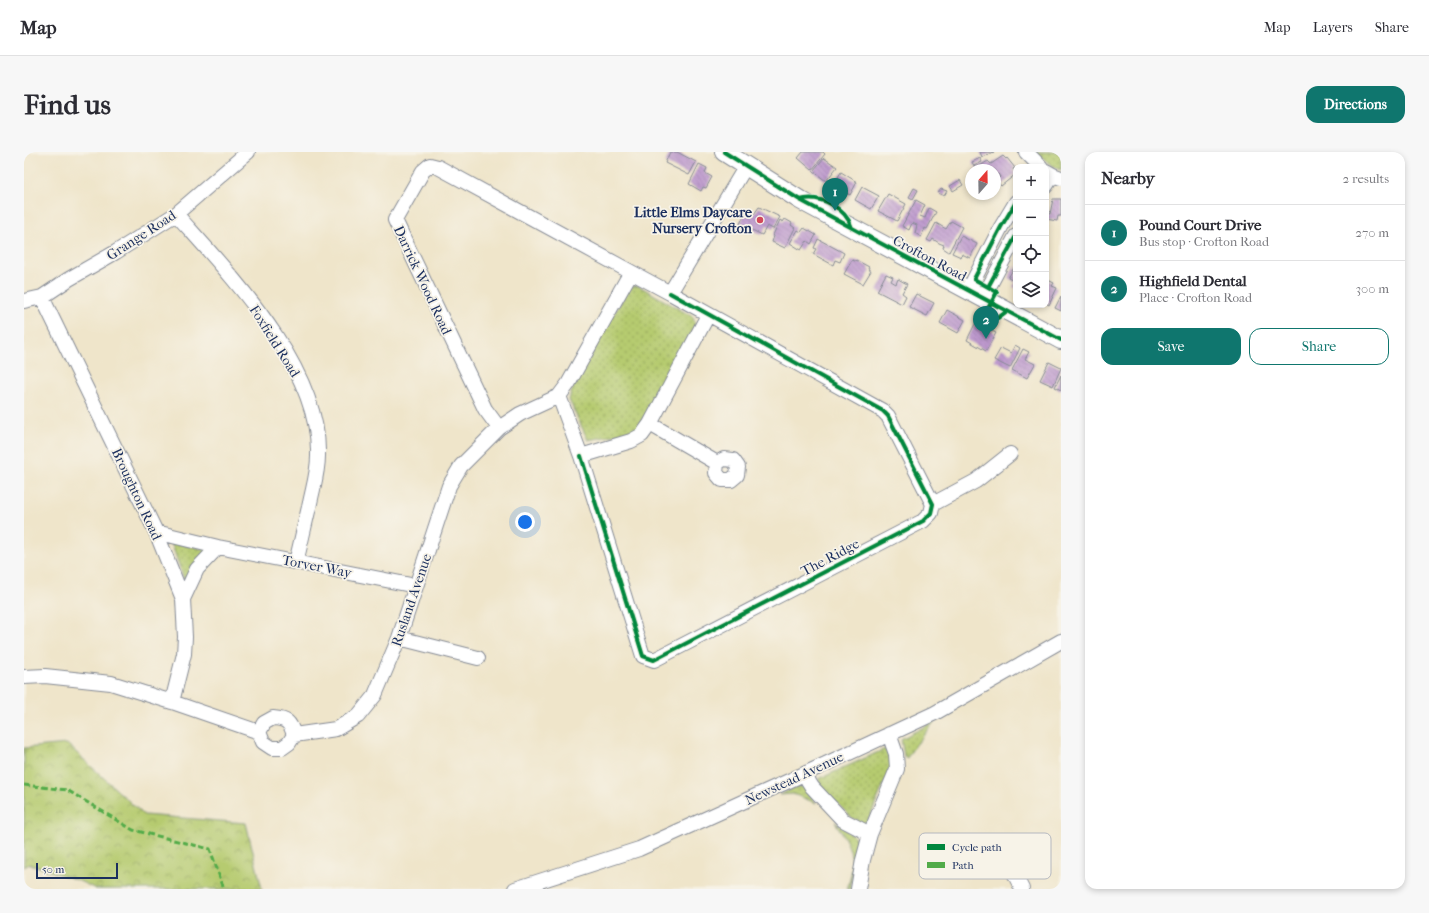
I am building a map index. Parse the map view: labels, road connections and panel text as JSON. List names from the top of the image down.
{
  "streets": {
    "main road": ["Crofton Road"],
    "street": [
      "Grange Road",
      "Darrick Wood Road",
      "Foxfield Road",
      "Broughton Road",
      "The Ridge",
      "Torver Way",
      "Rusland Avenue",
      "Newstead Avenue"
    ]
  },
  "crossings": [
    ["Grange Road", "Foxfield Road"],
    ["Grange Road", "Broughton Road"],
    ["Darrick Wood Road", "Rusland Avenue"],
    ["Foxfield Road", "Torver Way"],
    ["Broughton Road", "Torver Way"],
    ["Torver Way", "Rusland Avenue"]
  ],
  "places": ["Little Elms Daycare Nursery Crofton"],
  "legend": ["Cycle path", "Path"],
  "scale_bar": "50 m",
  "north": "top",
  "page": {
    "header": "Map",
    "nav": ["Map", "Layers", "Share"],
    "buttons": [
      "Directions",
      ["Save", "Share"]
    ],
    "title": "Find us",
    "heading": ["Nearby", "2 results"],
    "map_buttons": ["+", "−"],
    "pins": ["1", "2"],
    "list": [
      {
        "mark": "1",
        "name": "Pound Court Drive",
        "note": "Bus stop · Crofton Road",
        "value": "270 m"
      },
      {
        "mark": "2",
        "name": "Highfield Dental",
        "note": "Place · Crofton Road",
        "value": "300 m"
      }
    ],
    "scale": "50 m"
  }
}
